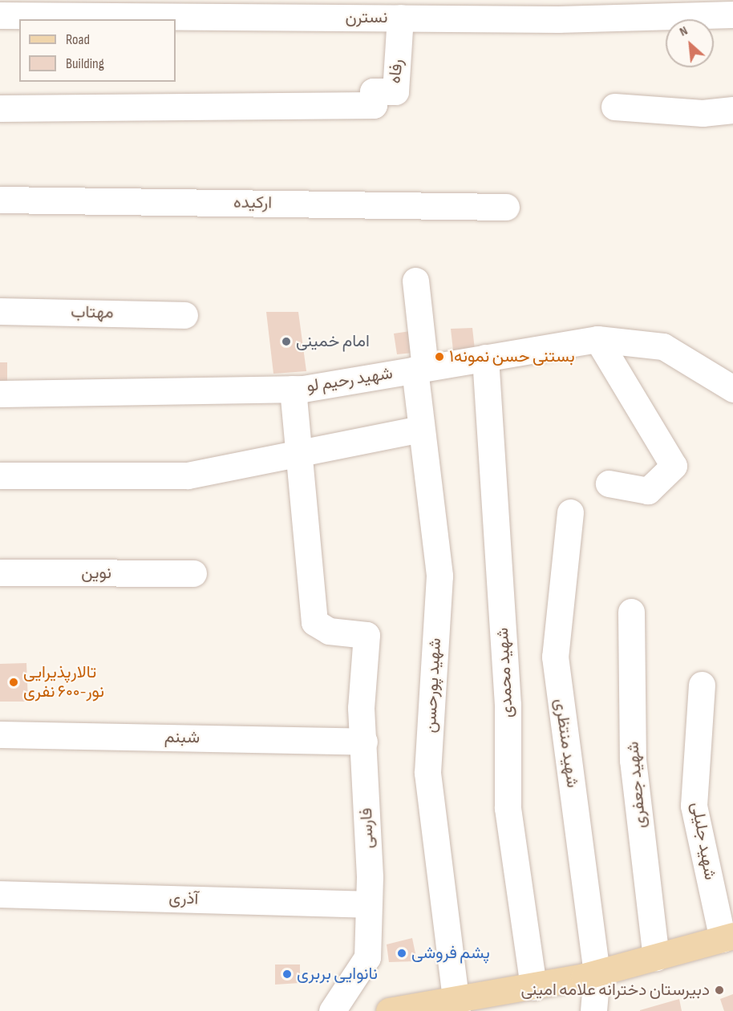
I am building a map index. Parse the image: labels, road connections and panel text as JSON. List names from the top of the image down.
{
  "streets": {
    "street": [
      "نسترن",
      "رفاه",
      "ارکیده",
      "مهتاب",
      "شهید رحیم لو",
      "نوین",
      "شهید محمدی",
      "شهید پورحسن",
      "شبنم",
      "شهید منتظری",
      "شهید جعفری",
      "فارسی",
      "شهید جلیلی",
      "آذری"
    ]
  },
  "crossings": [
    ["نسترن", "رفاه"],
    ["شهید رحیم لو", "شهید محمدی"],
    ["شهید رحیم لو", "شهید پورحسن"],
    ["شبنم", "فارسی"],
    ["فارسی", "آذری"]
  ],
  "places": [
    "امام خمینی",
    "بستنی حسن نمونه۱",
    "تالارپذیرایی نور-۶۰۰ نفری",
    "پشم فروشی",
    "نانوایی بربری",
    "دبیرستان دخترانه علامه امینی"
  ],
  "legend": ["Road", "Building"],
  "north": "top left"
}
